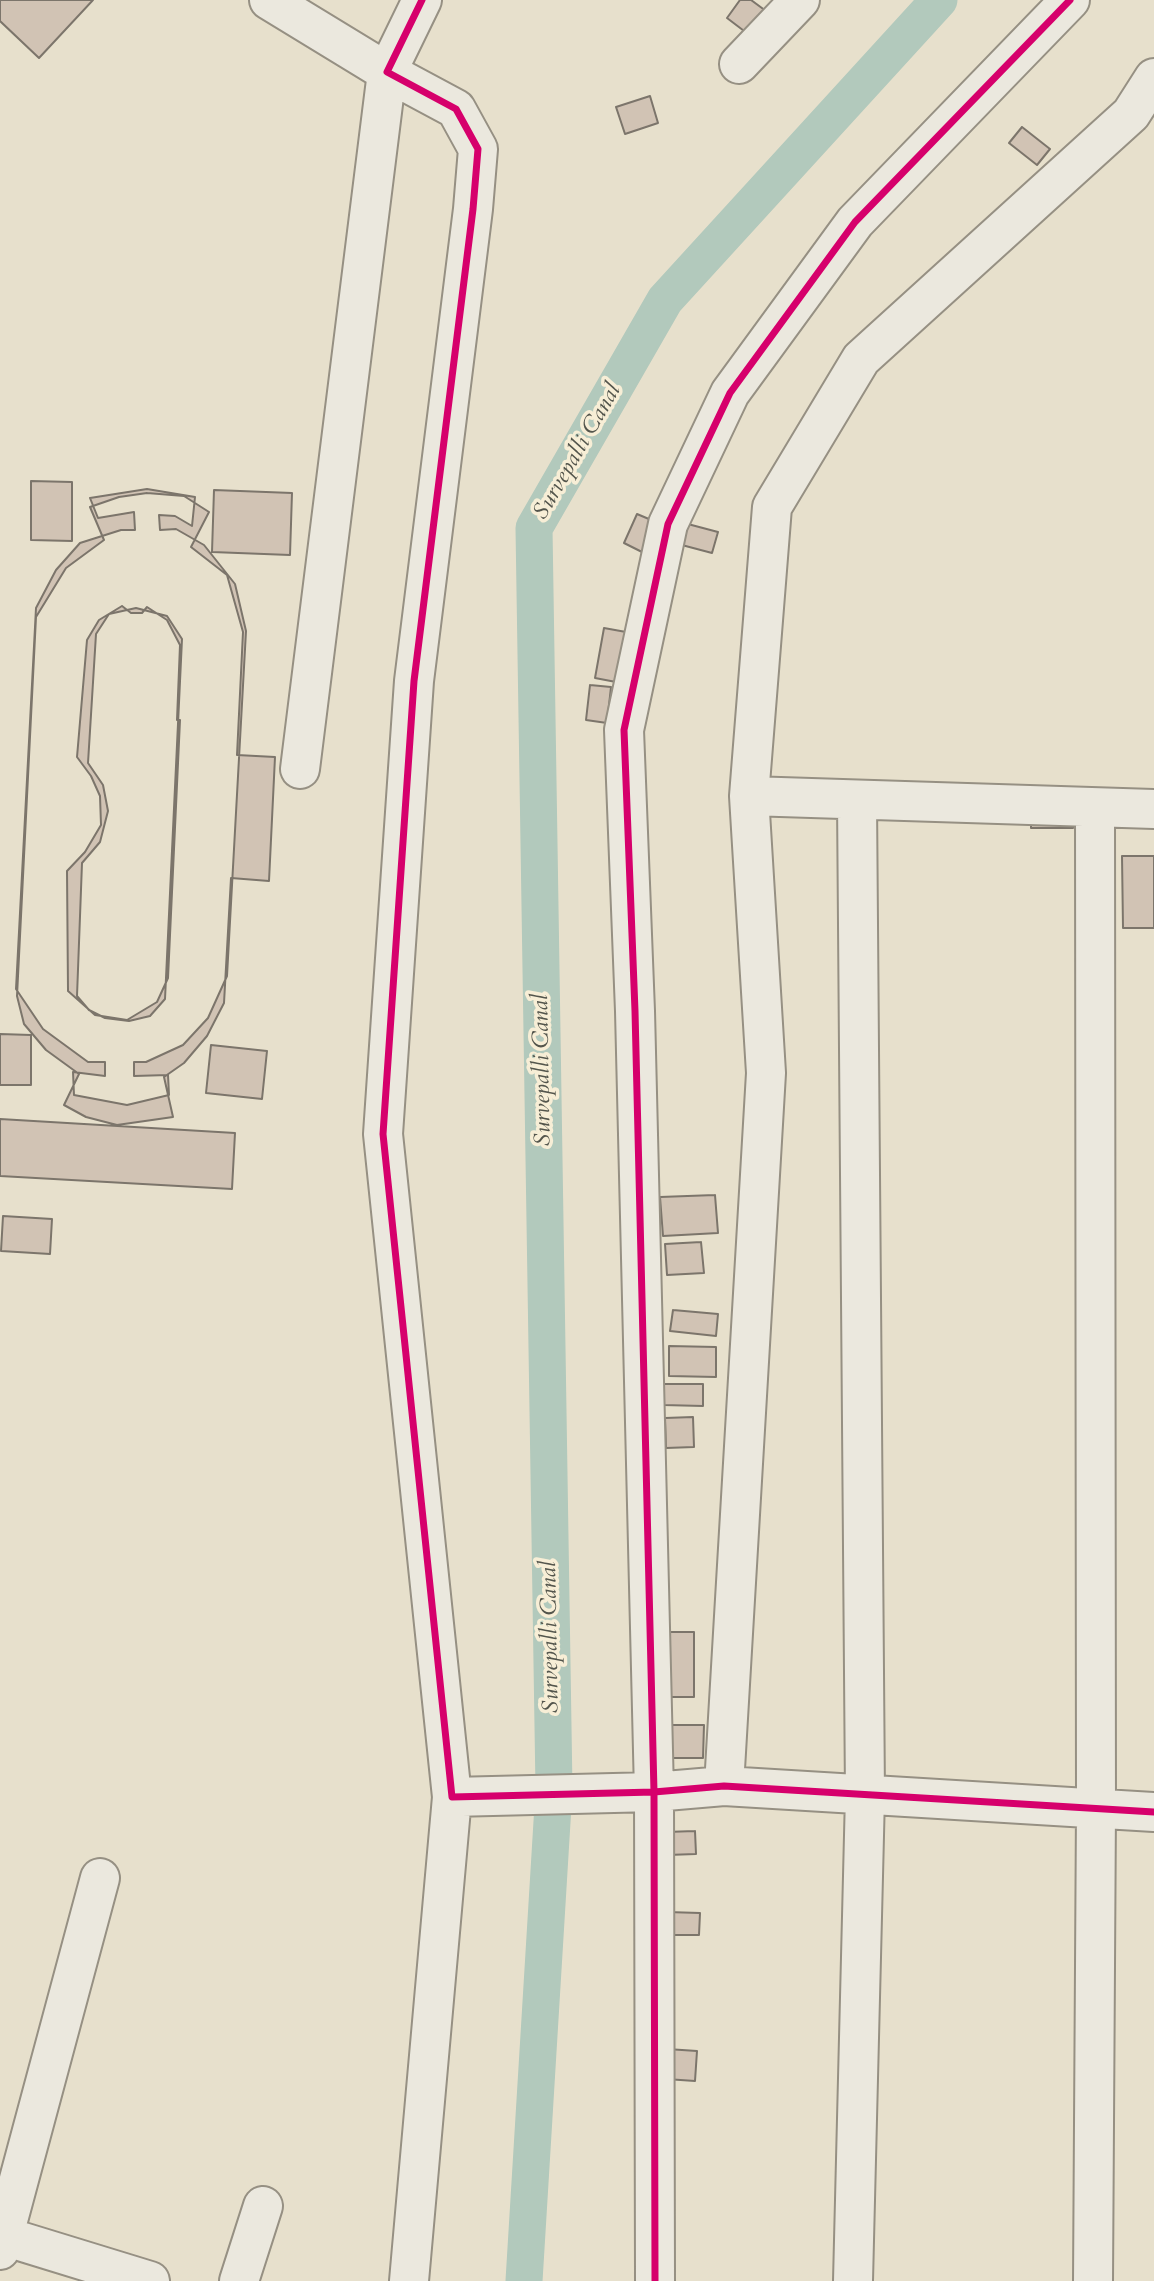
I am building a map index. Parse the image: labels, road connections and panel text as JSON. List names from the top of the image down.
{
  "water": ["Survepalli Canal"]
}
